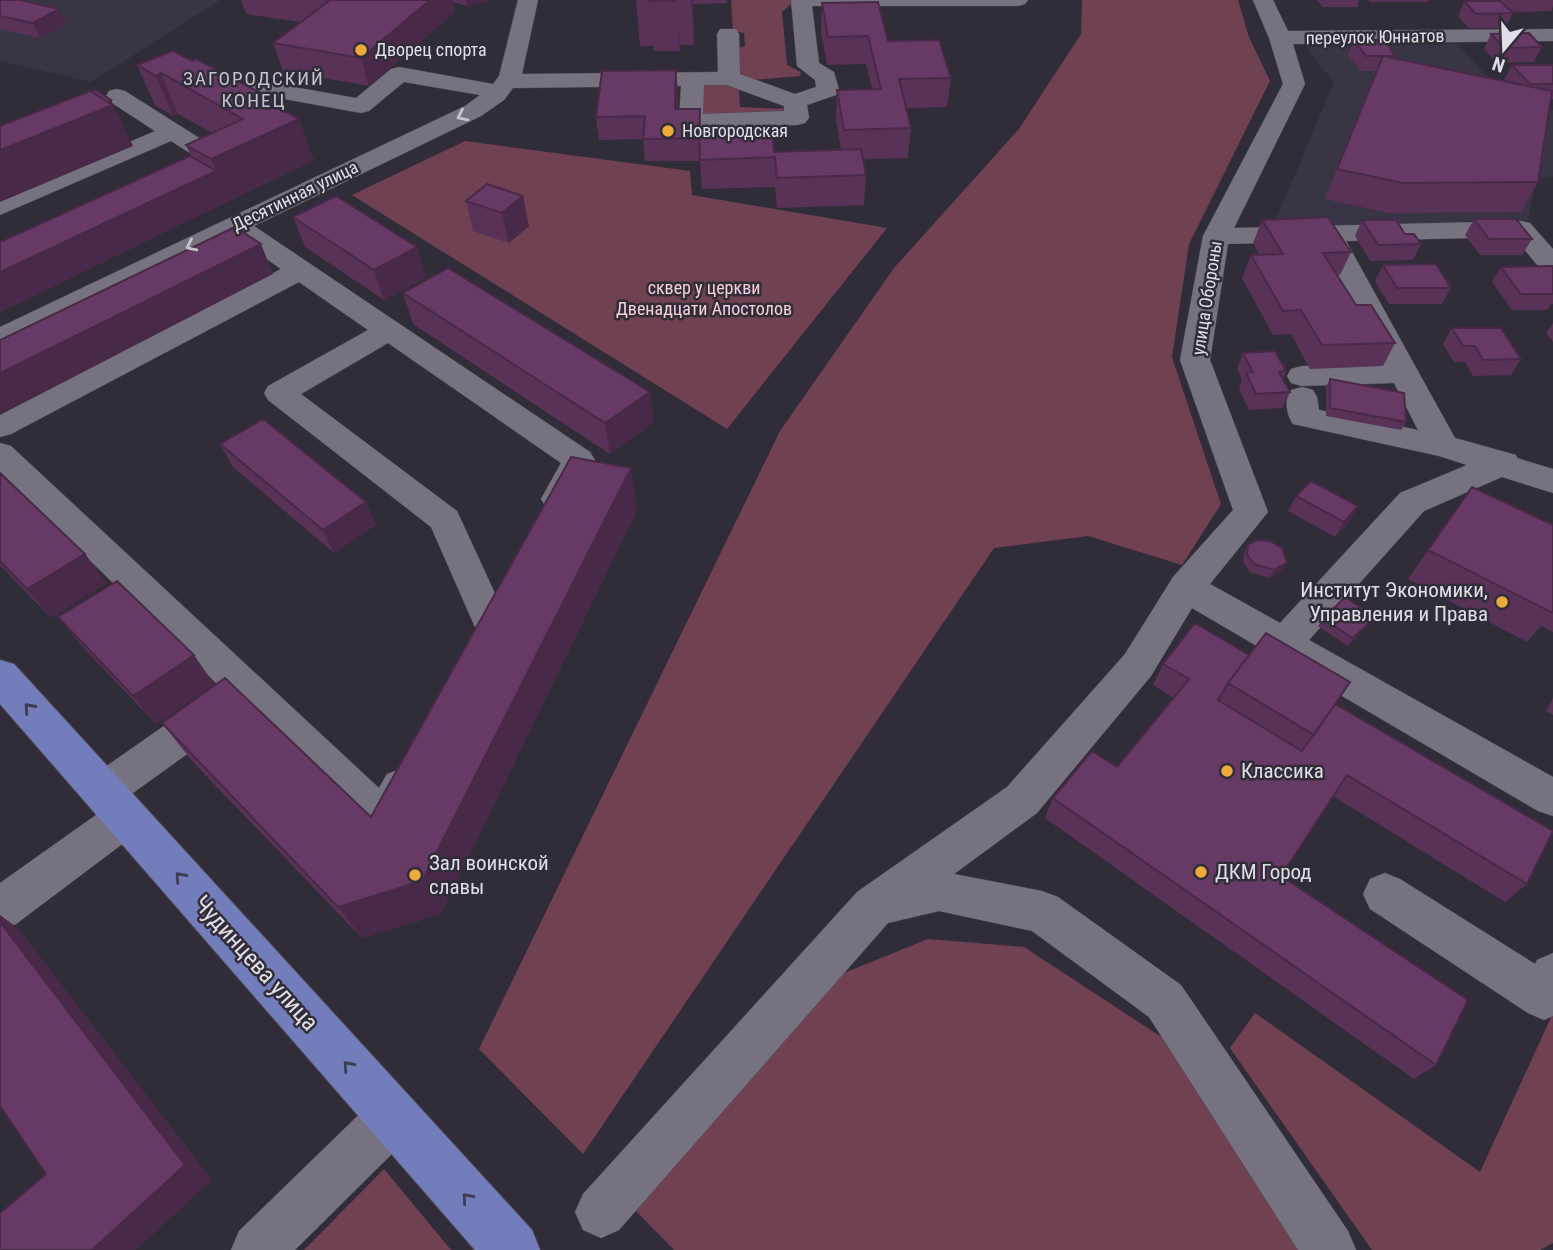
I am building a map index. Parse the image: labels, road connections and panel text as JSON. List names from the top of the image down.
{
  "streets": {
    "main road": ["Чудинцева улица"],
    "street": ["переулок Юннатов", "Десятинная улица", "улица Обороны"]
  },
  "crossings": [
    ["переулок Юннатов", "улица Обороны"]
  ],
  "one_way": ["Чудинцева улица"],
  "districts": ["ЗАГОРОДСКИЙ КОНЕЦ"],
  "parks": ["сквер у церкви Двенадцати Апостолов"],
  "places": [
    "Дворец спорта",
    "Новгородская",
    "Институт Экономики, Управления и Права",
    "Классика",
    "ДКМ Город",
    "Зал воинской славы"
  ],
  "north": "bottom"
}
